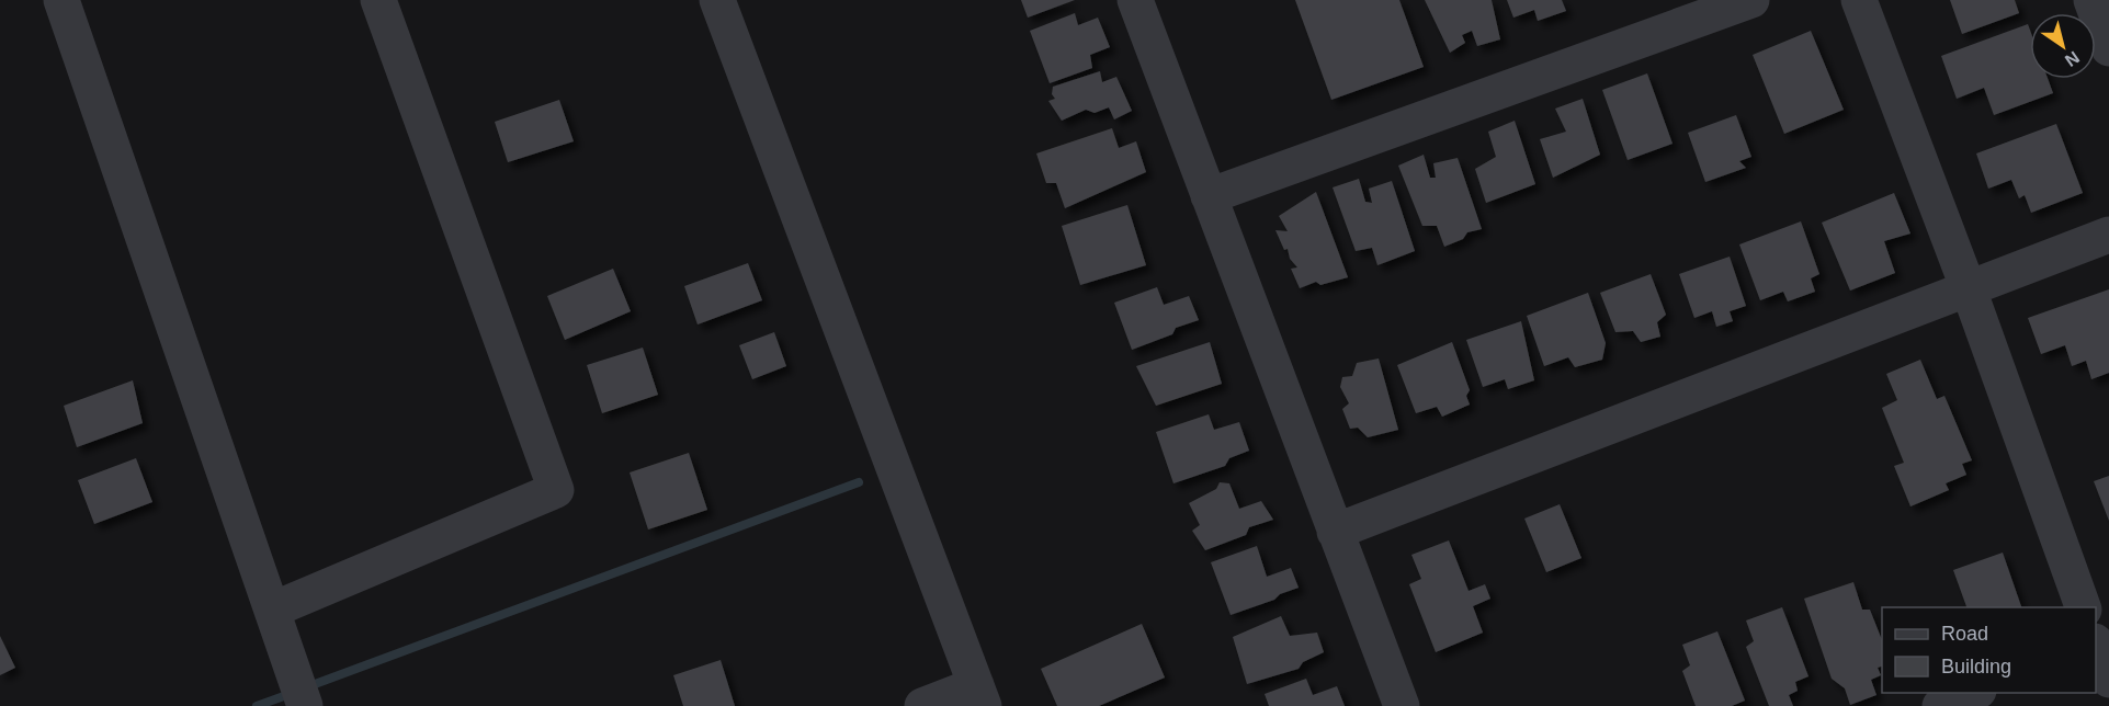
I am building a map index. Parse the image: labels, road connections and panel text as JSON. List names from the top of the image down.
{
  "legend": ["Road", "Building"],
  "north": "bottom right"
}
